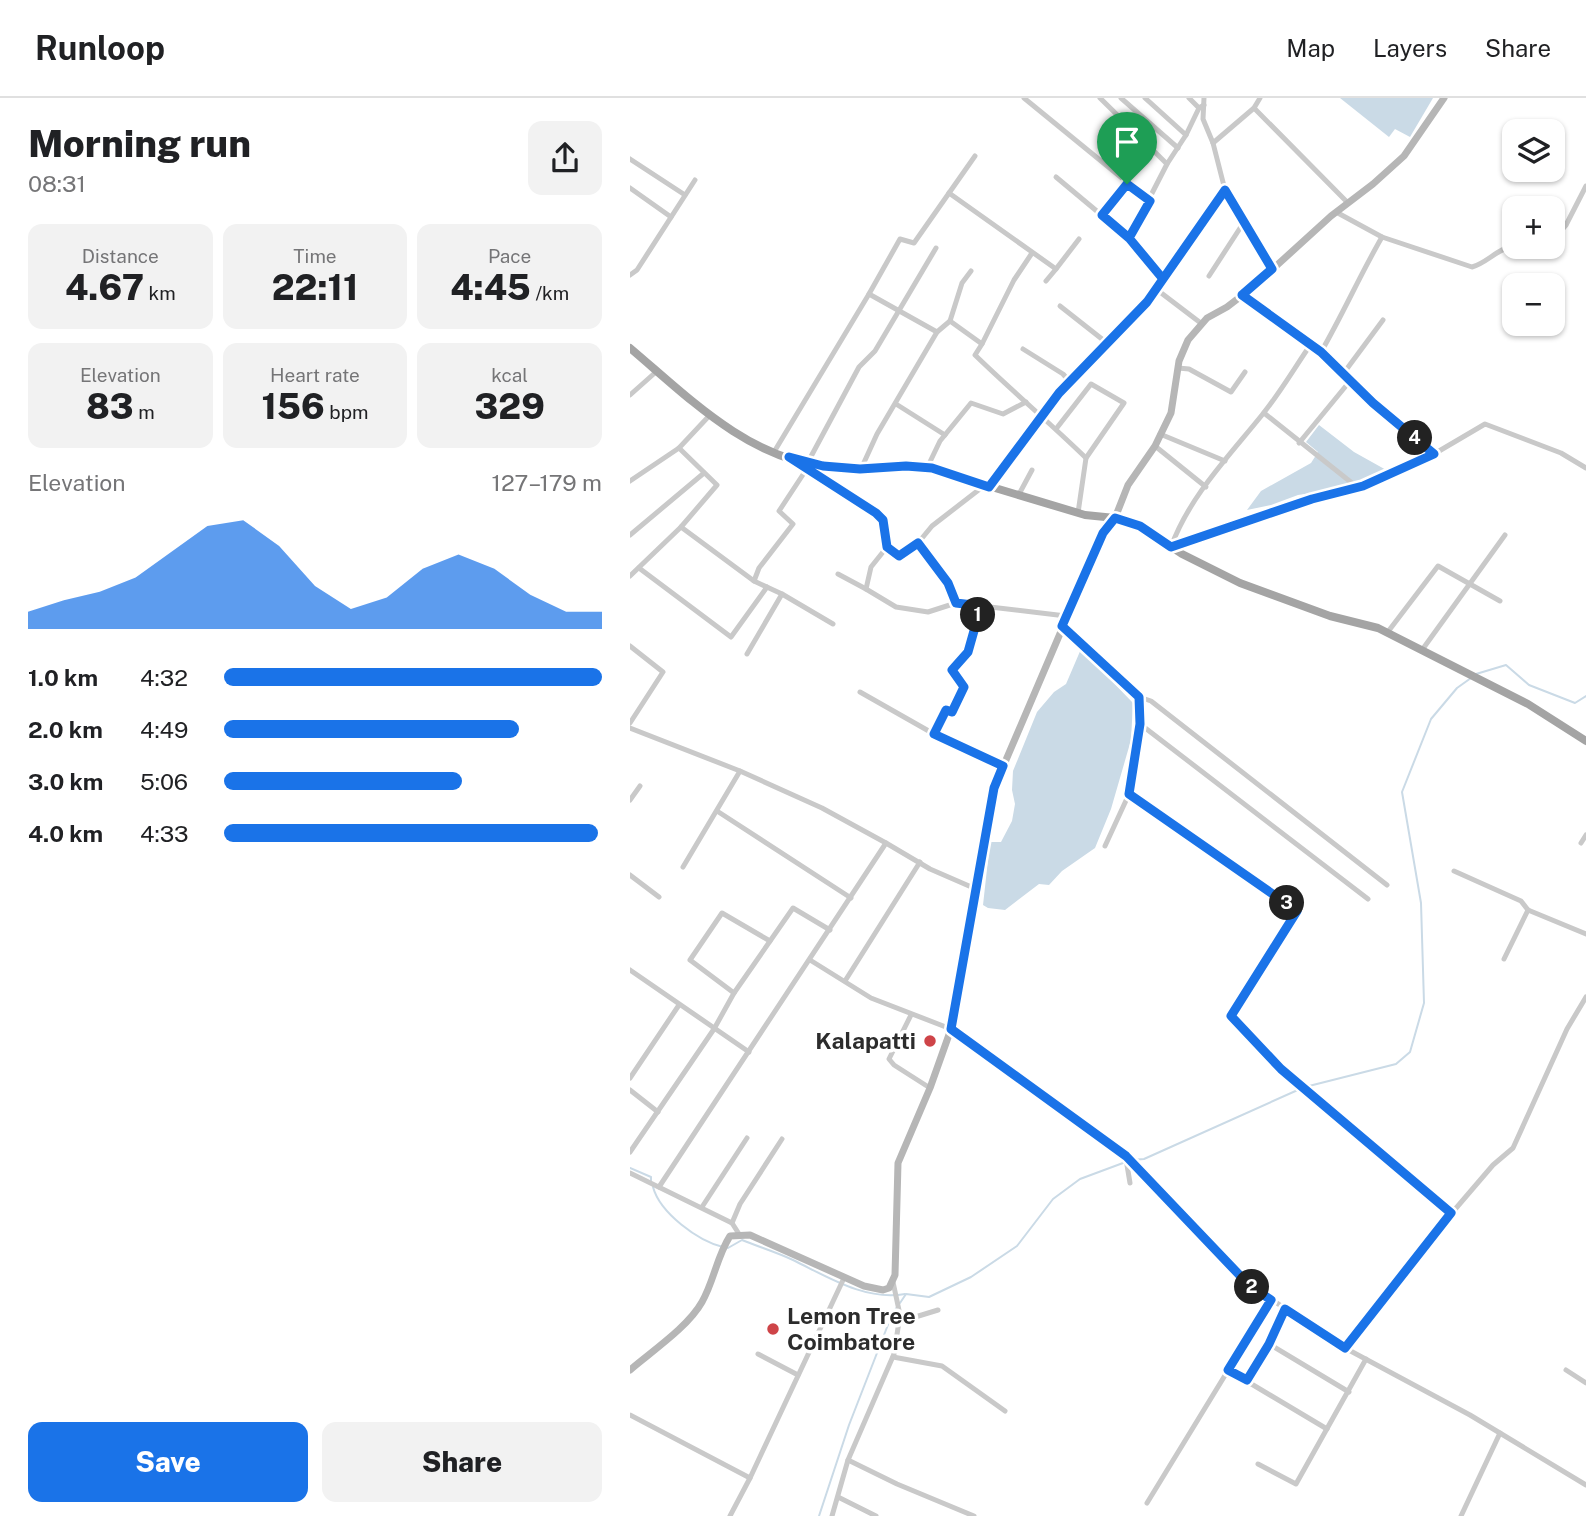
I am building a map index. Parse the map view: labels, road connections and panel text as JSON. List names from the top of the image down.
{
  "places": ["Kalapatti", "Lemon Tree Coimbatore"],
  "page": {
    "header": "Runloop",
    "nav": ["Map", "Layers", "Share"],
    "heading": ["Morning run", "08:31"],
    "map_buttons": ["+", "−"],
    "stats": [
      ["Distance", "4.67 km"],
      ["Time", "22:11"],
      ["Pace", "4:45 /km"],
      ["Elevation", "83 m"],
      ["Heart rate", "156 bpm"],
      ["kcal", "329"]
    ],
    "pins": [
      "4",
      "1",
      "3",
      "2"
    ],
    "chart": ["Elevation", "127–179 m"],
    "list": [
      {
        "name": "1.0 km",
        "note": "4:32"
      },
      {
        "name": "2.0 km",
        "note": "4:49"
      },
      {
        "name": "3.0 km",
        "note": "5:06"
      },
      {
        "name": "4.0 km",
        "note": "4:33"
      }
    ],
    "buttons": ["Save", "Share"]
  }
}
